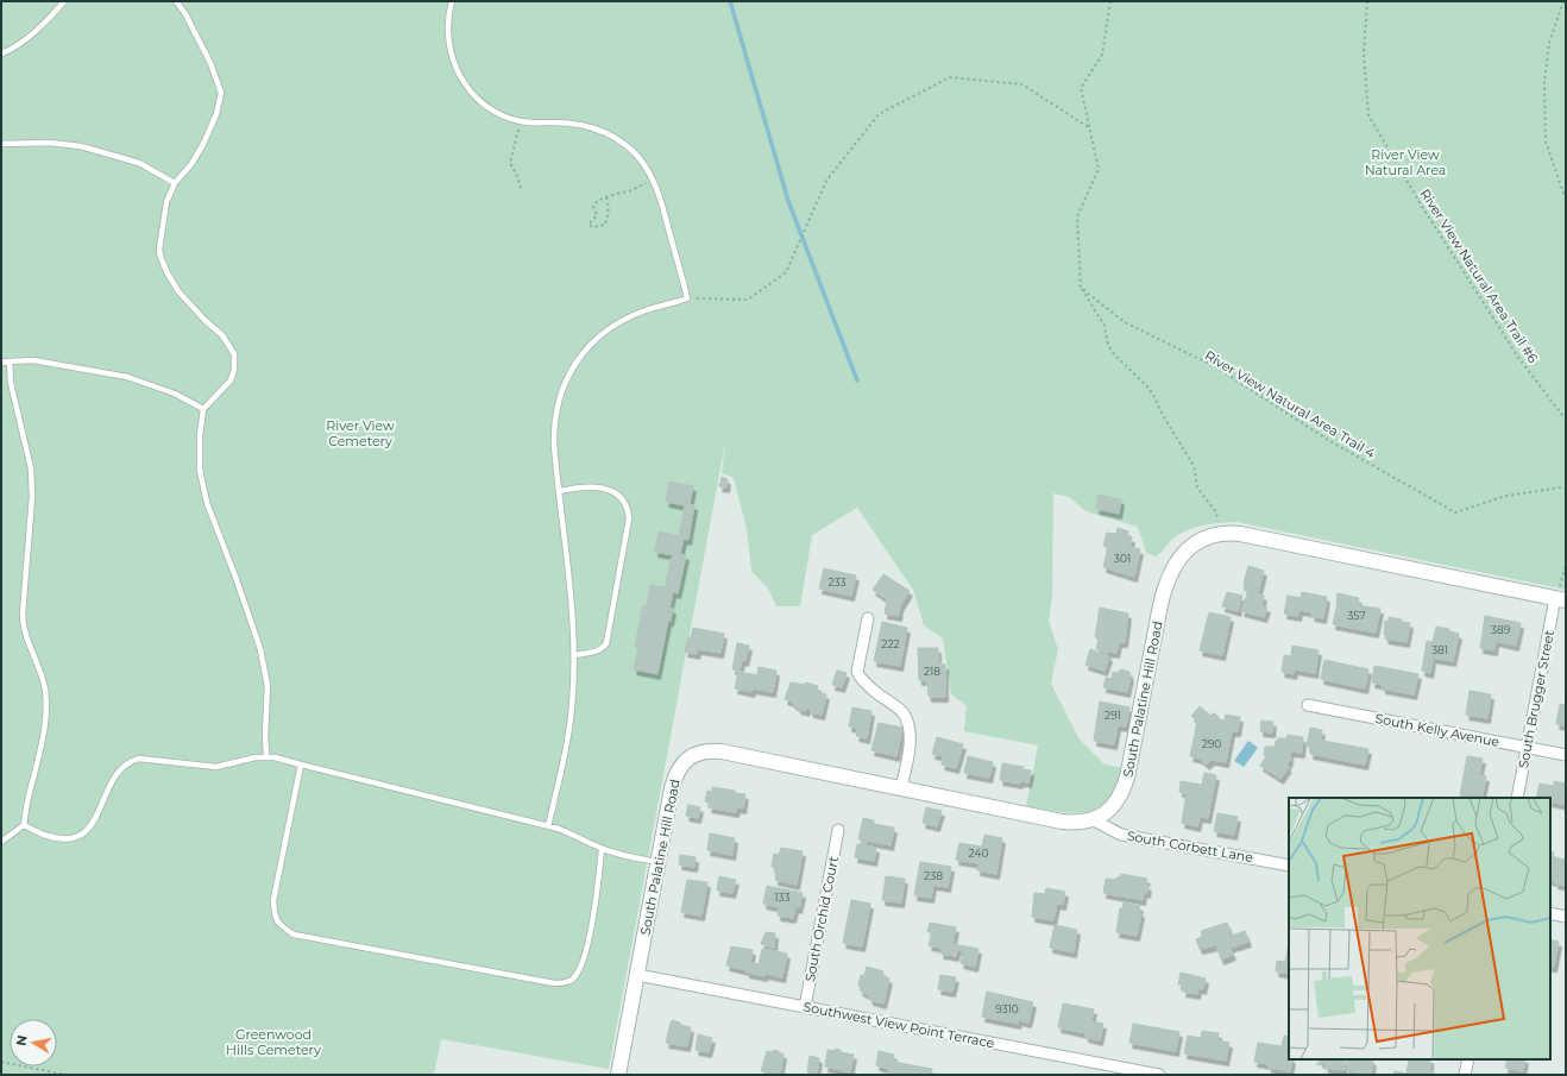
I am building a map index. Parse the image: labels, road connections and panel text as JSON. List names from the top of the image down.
{
  "streets": {
    "street": [
      "South Palatine Hill Road",
      "South Brugger Street",
      "South Kelly Avenue",
      "South Corbett Lane",
      "South Orchid Court",
      "Southwest View Point Terrace"
    ],
    "path": ["River View Natural Area Trail #6", "River View Natural Area Trail 4"]
  },
  "crossings": [
    ["South Palatine Hill Road", "South Brugger Street"],
    ["South Palatine Hill Road", "South Corbett Lane"],
    ["South Palatine Hill Road", "Southwest View Point Terrace"],
    ["South Brugger Street", "South Kelly Avenue"],
    ["South Orchid Court", "Southwest View Point Terrace"]
  ],
  "parks": ["River View Natural Area", "River View Cemetery", "Greenwood Hills Cemetery"],
  "house_numbers": [
    "301",
    "233",
    "357",
    "389",
    "222",
    "381",
    "218",
    "291",
    "290",
    "240",
    "238",
    "133",
    "9310"
  ],
  "north": "left"
}
